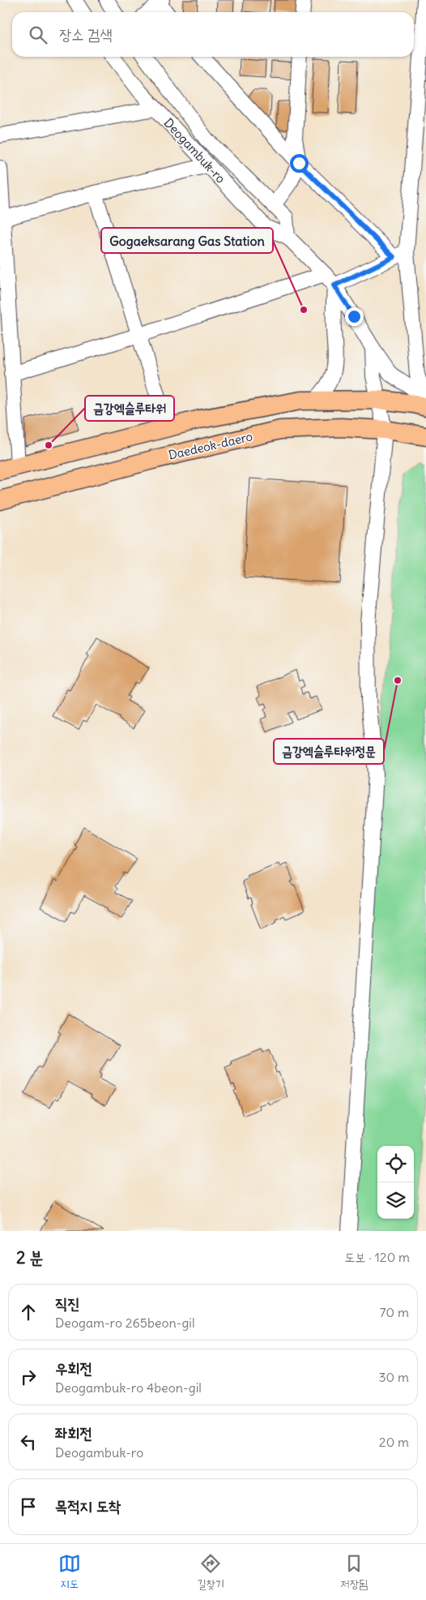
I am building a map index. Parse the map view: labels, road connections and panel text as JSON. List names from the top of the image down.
{
  "streets": {
    "main road": ["Daedeok-daero"],
    "street": ["Deogambuk-ro"]
  },
  "crossings": [
    ["Deogambuk-ro", "Daedeok-daero"]
  ],
  "places": ["Gogaeksarang Gas Station", "금강엑슬루타워", "금강엑슬루타워정문"],
  "page": {
    "search": "장소 검색",
    "heading": ["2 분", "도보 · 120 m"],
    "list": [
      ["직진", "Deogam-ro 265beon-gil", "70 m"],
      ["우회전", "Deogambuk-ro 4beon-gil", "30 m"],
      ["좌회전", "Deogambuk-ro", "20 m"],
      "목적지 도착"
    ],
    "nav": ["지도", "길찾기", "저장됨"]
  }
}
